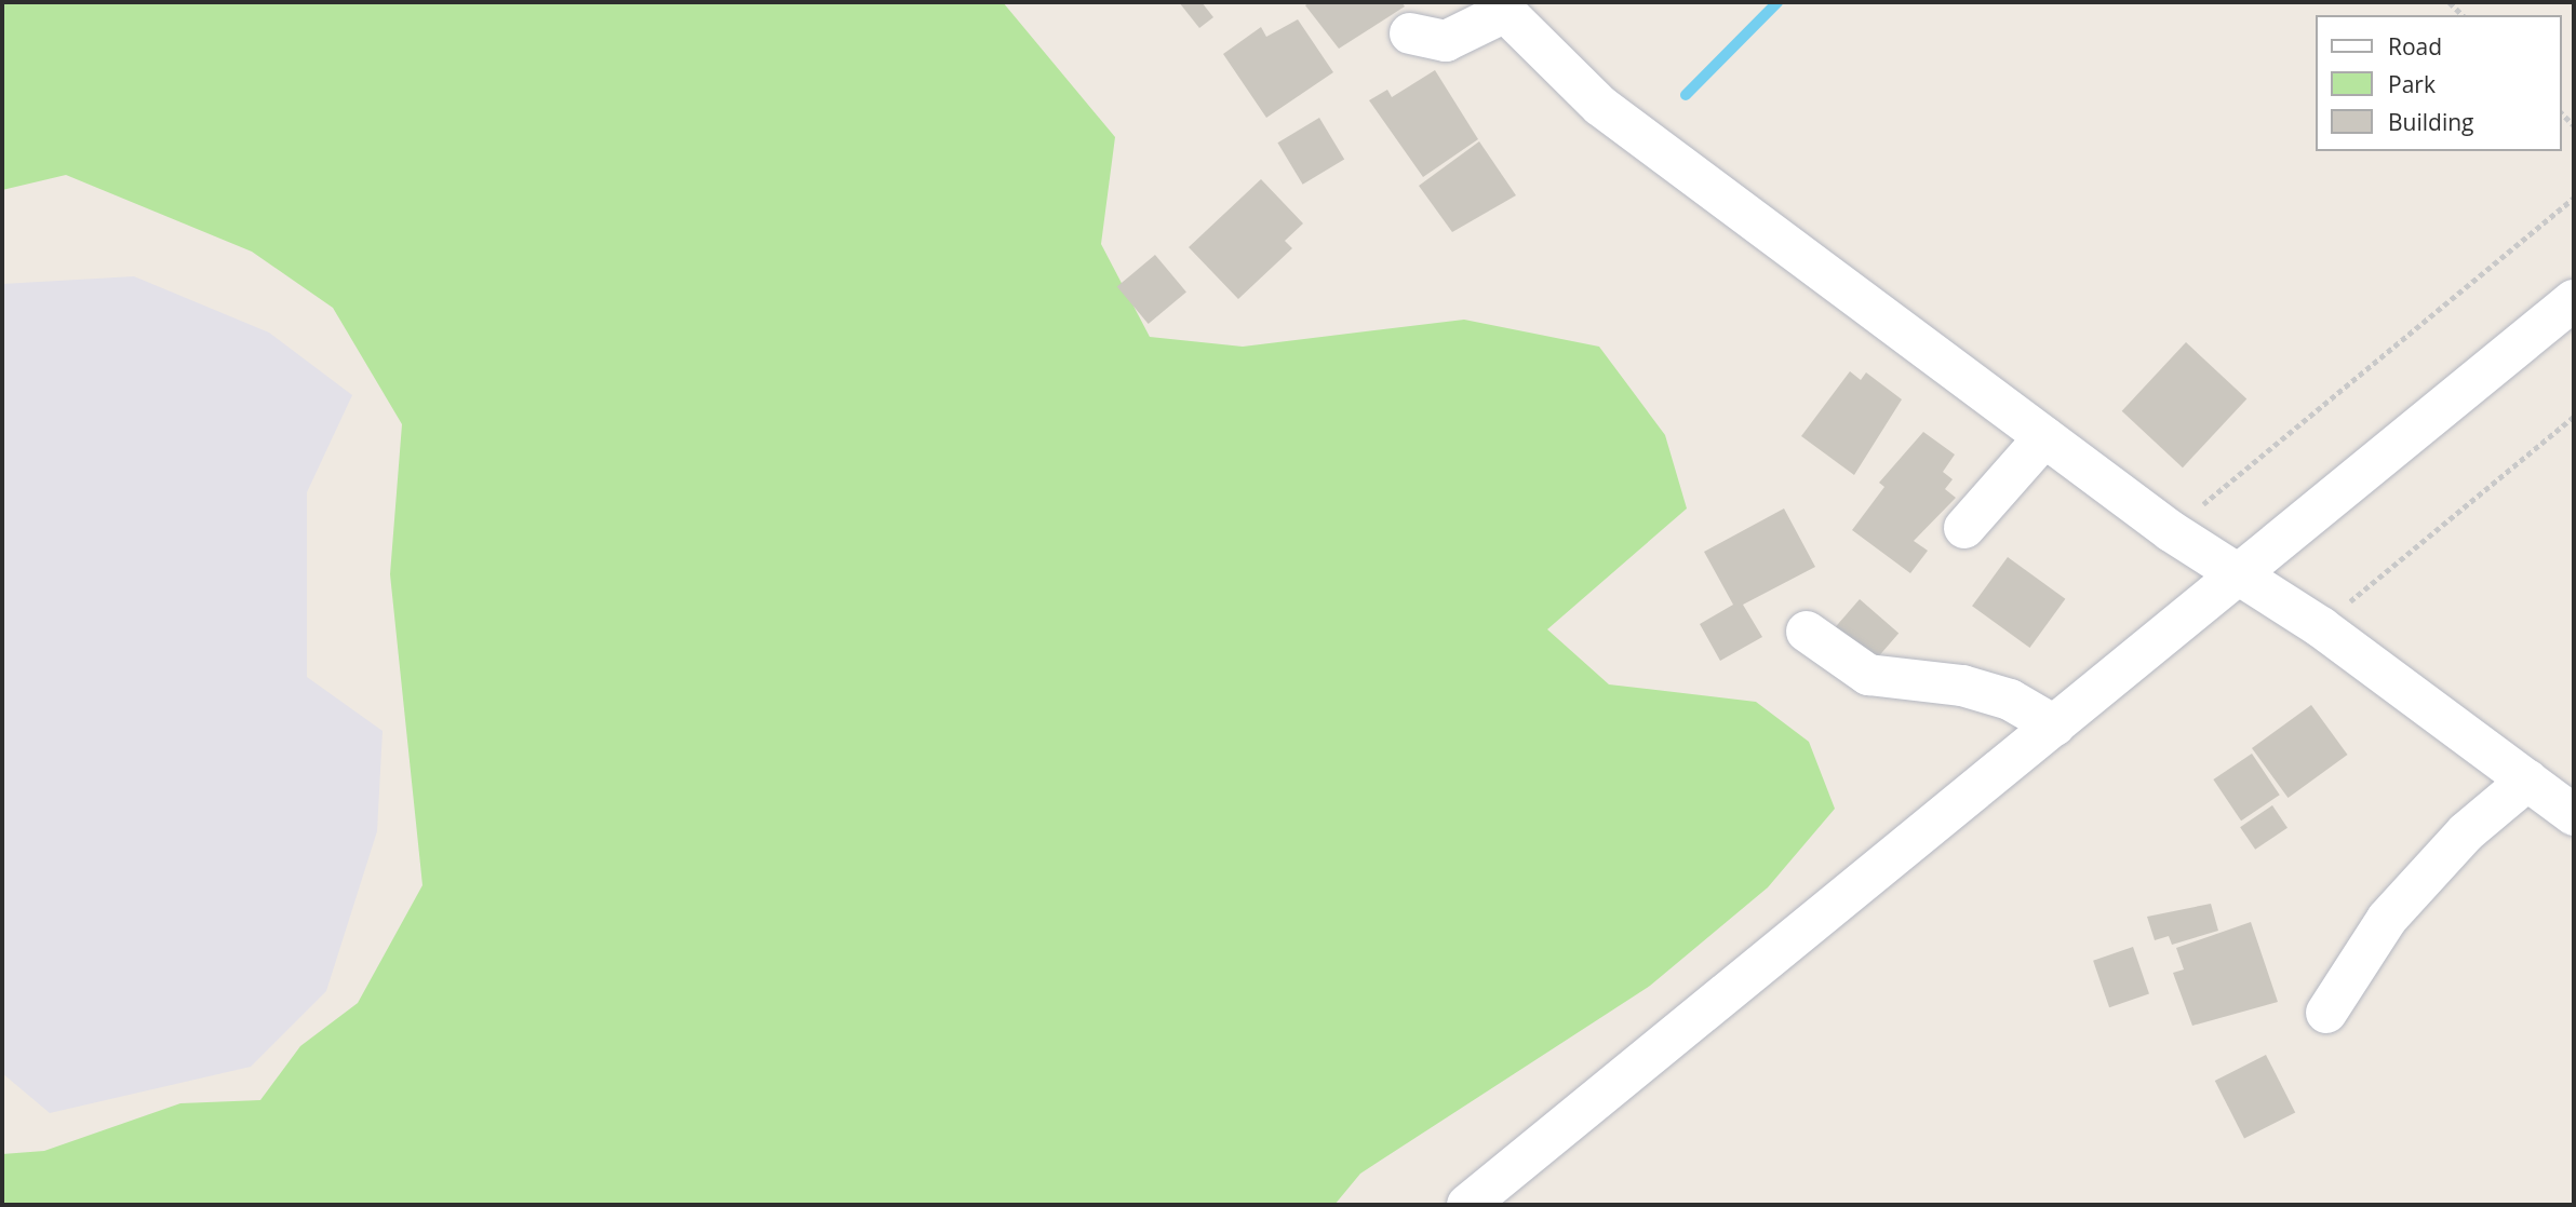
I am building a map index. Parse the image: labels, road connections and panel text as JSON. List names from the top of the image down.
{
  "legend": ["Road", "Park", "Building"]
}
